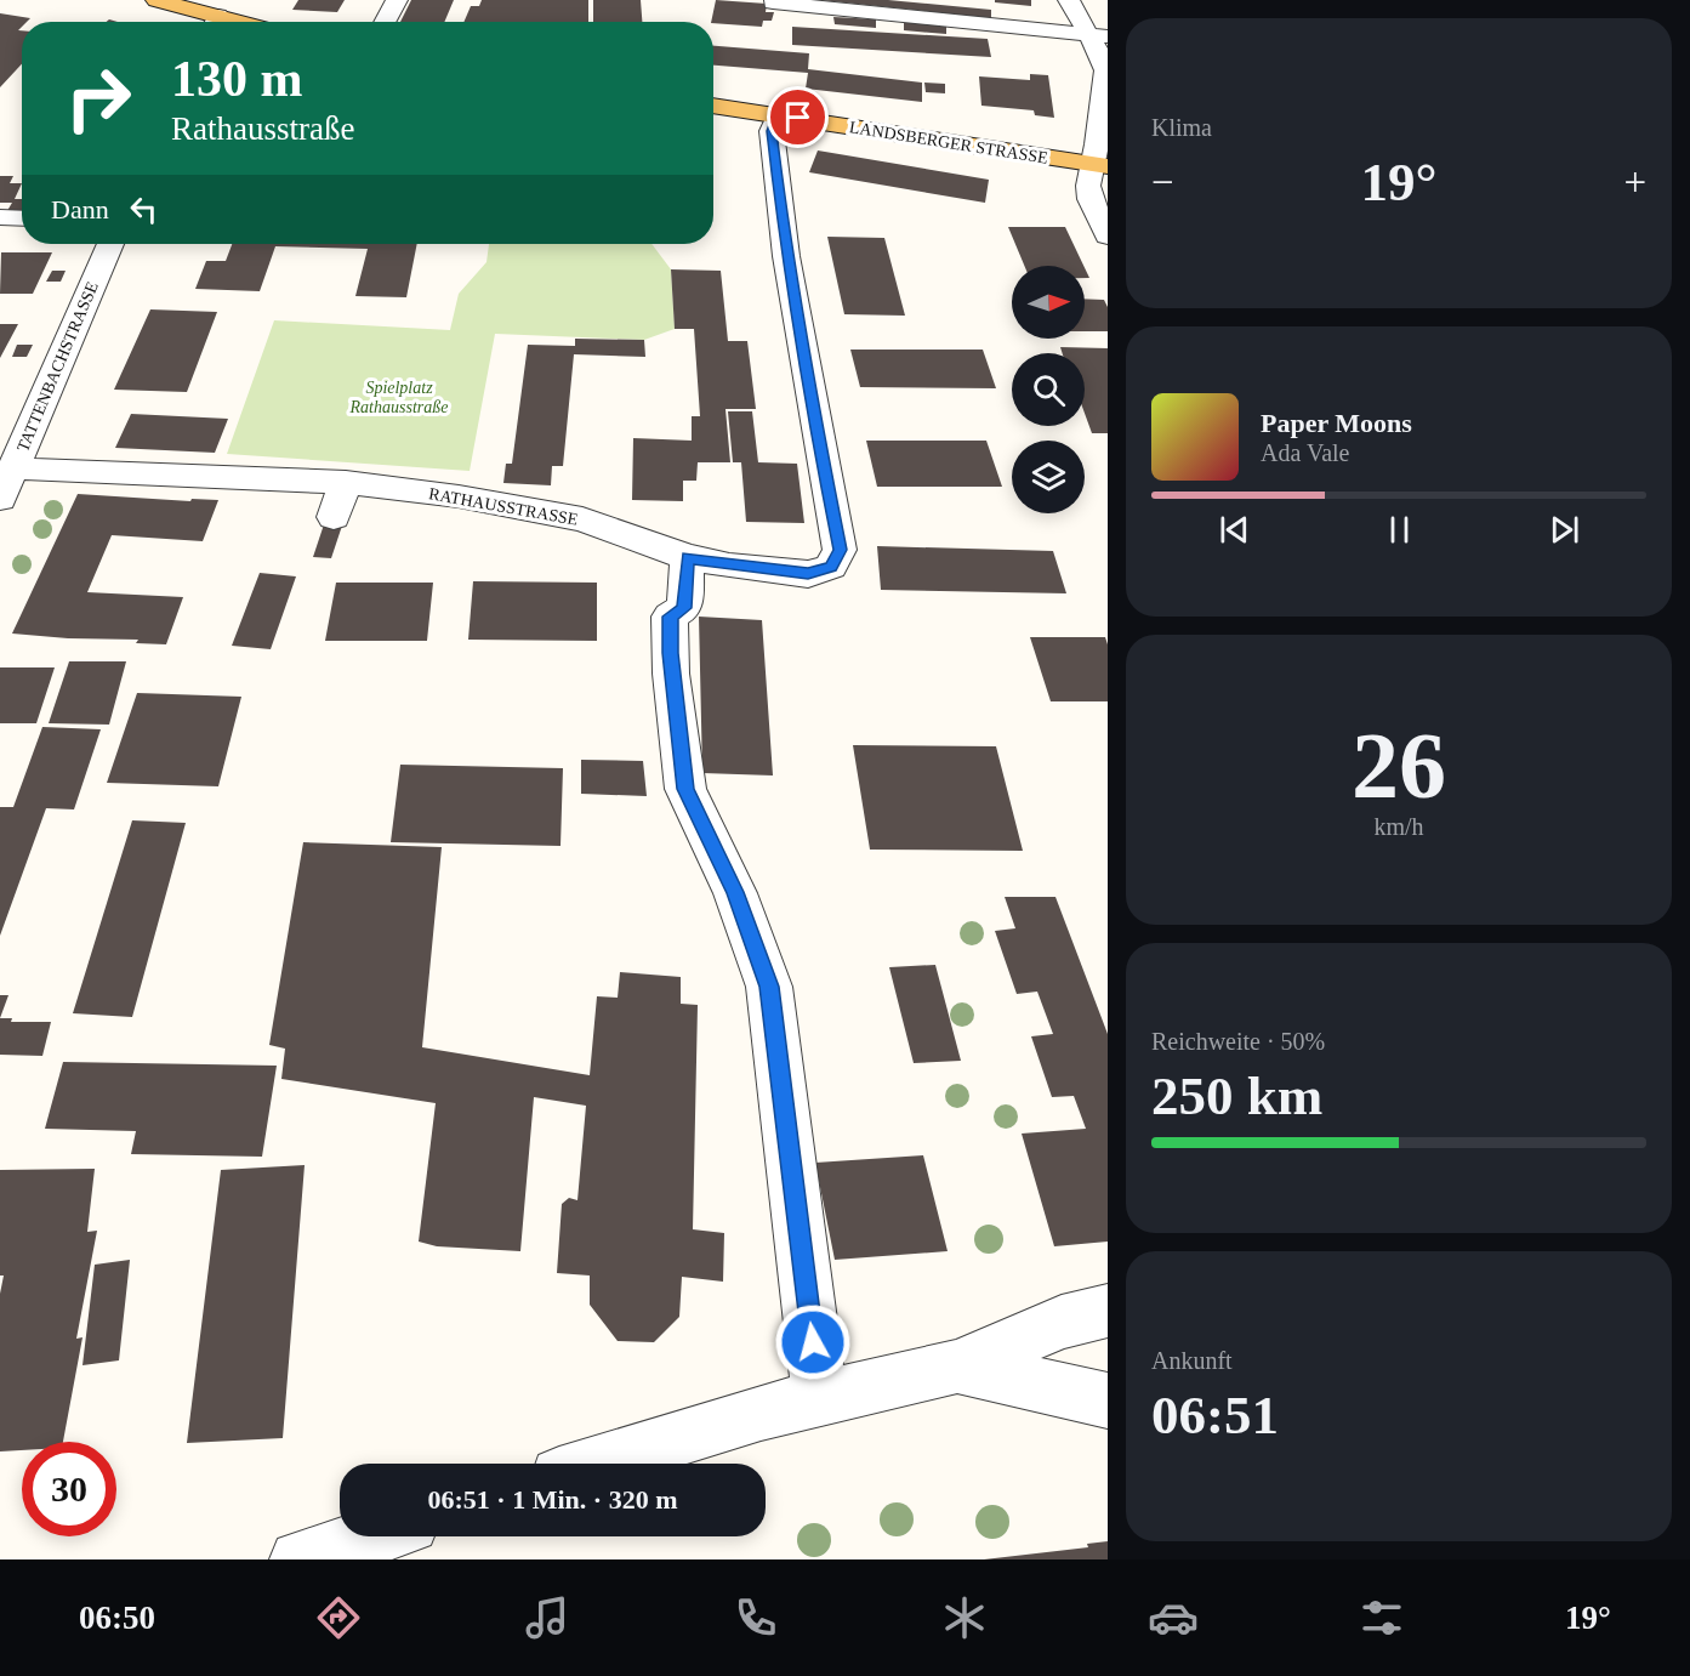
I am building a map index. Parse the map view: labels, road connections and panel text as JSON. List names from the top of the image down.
{
  "streets": {
    "main road": ["LANDSBERGER STRASSE"],
    "street": ["TATTENBACHSTRASSE", "RATHAUSSTRASSE"]
  },
  "crossings": [
    ["LANDSBERGER STRASSE", "RATHAUSSTRASSE"],
    ["TATTENBACHSTRASSE", "RATHAUSSTRASSE"]
  ],
  "parks": ["Spielplatz Rathausstraße"],
  "north": "right",
  "page": {
    "tile": [
      "Klima",
      ["26", "km/h"],
      ["Reichweite · 50%", "250 km"],
      ["Ankunft", "06:51"]
    ],
    "turn": ["130 m", "Rathausstraße"],
    "heat": ["−", "19°", "+"],
    "then": "Dann",
    "song": ["Paper Moons", "Ada Vale"],
    "limit": "30",
    "trip": "06:51 · 1 Min. · 320 m",
    "tabs": ["06:50", "19°"]
  }
}
